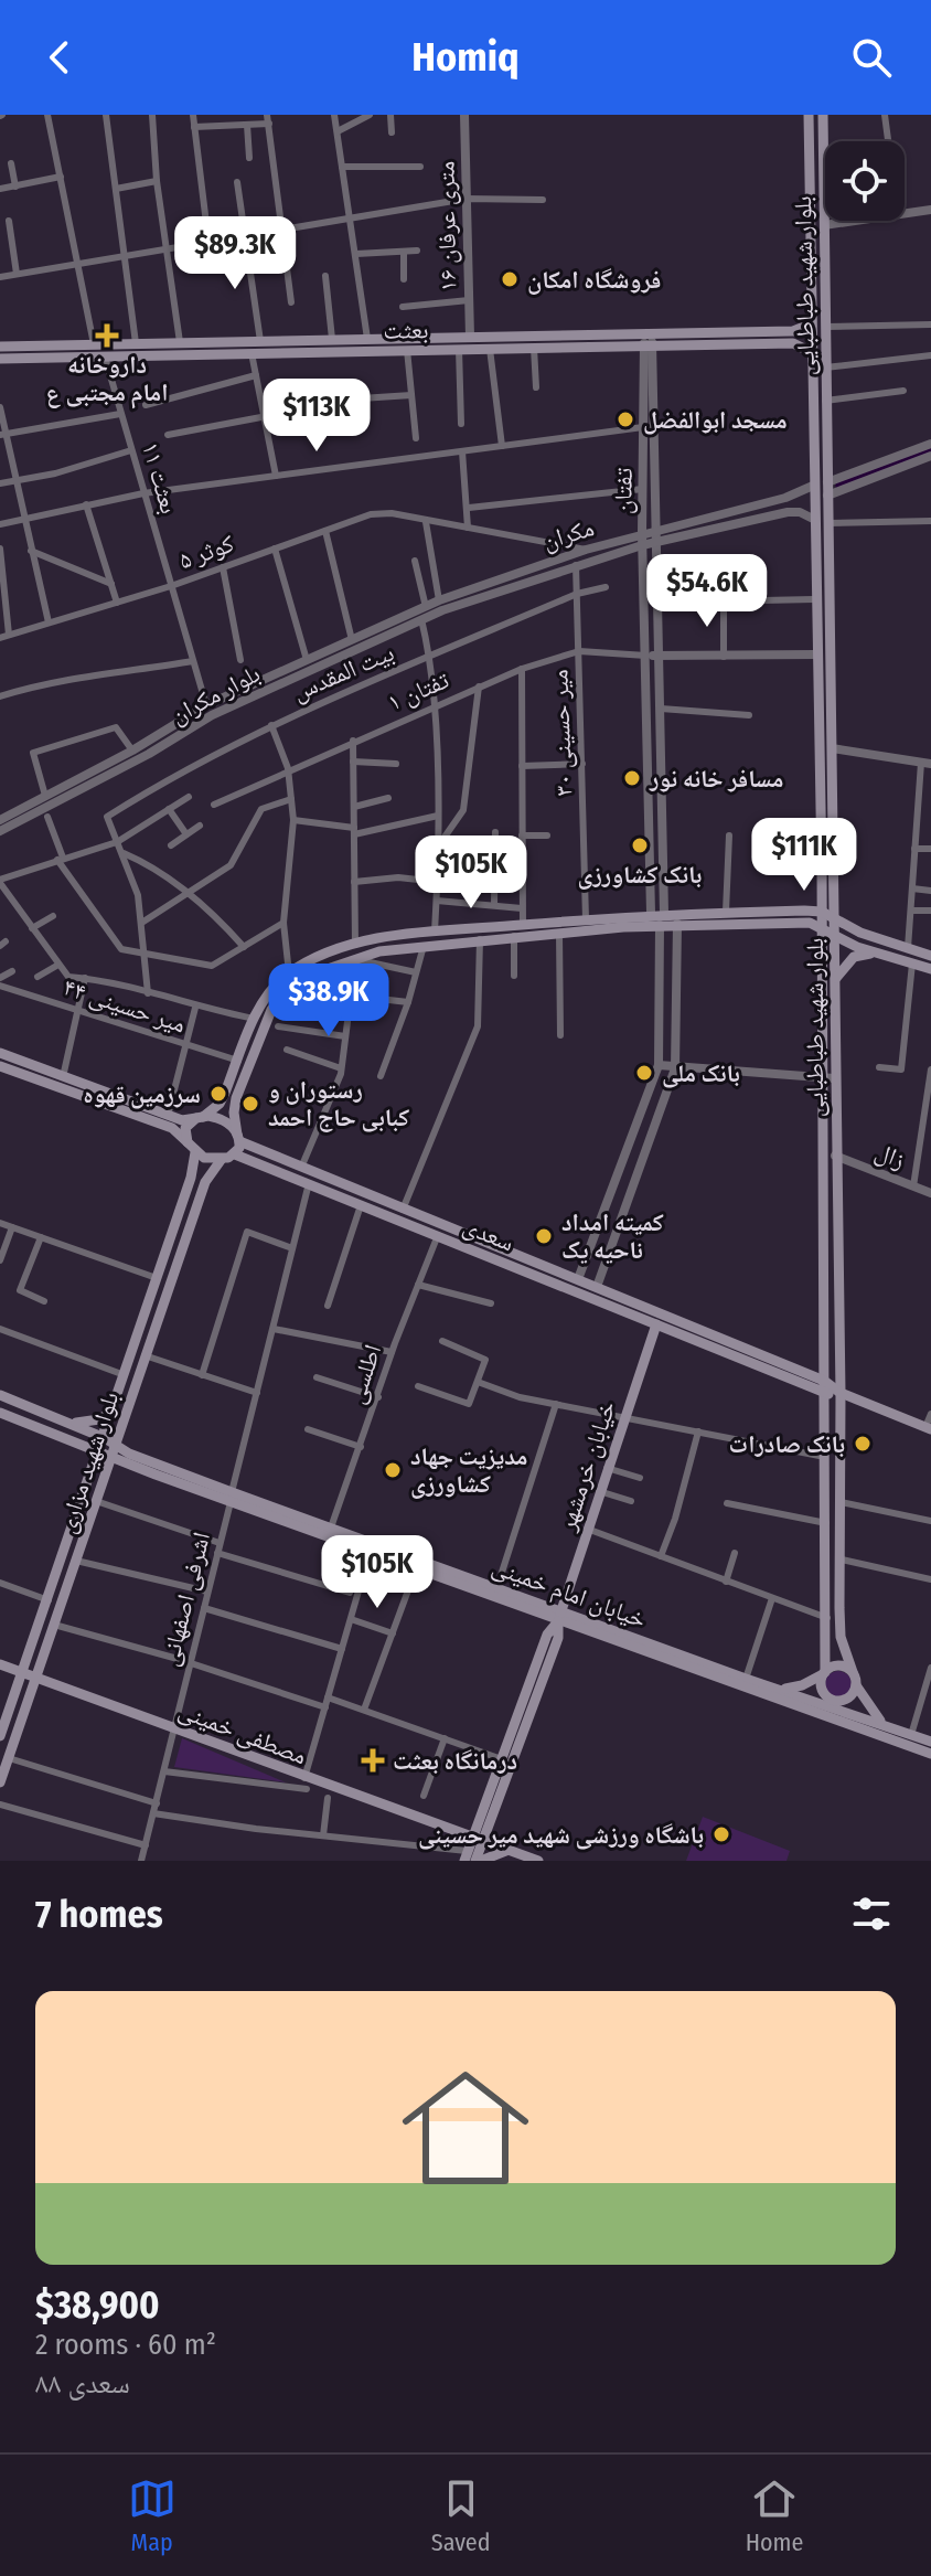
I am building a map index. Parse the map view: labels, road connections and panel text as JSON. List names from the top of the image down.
{
  "streets": {
    "main road": [
      "بلوار شهید طباطبایی",
      "بعثت",
      "سعدی",
      "بلوار شهید مزاری",
      "خیابان خرمشهر",
      "خیابان امام خمینی",
      "مصطفی خمینی"
    ],
    "street": [
      "۱۶ متری عرفان",
      "بعثت ۱۱",
      "تفتان",
      "مکران",
      "کوثر ۵",
      "بیت المقدس",
      "تفتان ۱",
      "بلوار مکران",
      "میر حسینی ۳۰",
      "میر حسینی ۴۴",
      "زال",
      "اطلسی",
      "اشرفی اصفهانی"
    ]
  },
  "crossings": [
    ["۱۶ متری عرفان", "بعثت"],
    ["بلوار شهید طباطبایی", "بعثت"],
    ["بلوار شهید طباطبایی", "مکران"],
    ["بلوار شهید طباطبایی", "زال"],
    ["بلوار شهید طباطبایی", "سعدی"],
    ["بلوار شهید طباطبایی", "خیابان امام خمینی"],
    ["بعثت", "بعثت ۱۱"],
    ["بعثت", "تفتان"],
    ["بعثت ۱۱", "کوثر ۵"],
    ["بعثت ۱۱", "بلوار مکران"],
    ["تفتان", "مکران"],
    ["تفتان", "تفتان ۱"],
    ["مکران", "کوثر ۵"],
    ["مکران", "بلوار مکران"],
    ["مکران", "میر حسینی ۳۰"],
    ["بیت المقدس", "میر حسینی ۳۰"],
    ["تفتان ۱", "میر حسینی ۳۰"],
    ["سعدی", "اطلسی"],
    ["سعدی", "بلوار شهید مزاری"],
    ["سعدی", "خیابان خرمشهر"],
    ["سعدی", "اشرفی اصفهانی"],
    ["اطلسی", "خیابان امام خمینی"],
    ["بلوار شهید مزاری", "خیابان امام خمینی"],
    ["بلوار شهید مزاری", "مصطفی خمینی"],
    ["خیابان خرمشهر", "خیابان امام خمینی"],
    ["خیابان امام خمینی", "اشرفی اصفهانی"],
    ["اشرفی اصفهانی", "مصطفی خمینی"]
  ],
  "places": {
    "other": [
      "فروشگاه امکان",
      "مسجد ابوالفضل",
      "مسافر خانه نور",
      "بانک کشاورزی",
      "بانک ملی",
      "سرزمین قهوه",
      "رستوران و کبابی حاج احمد",
      "کمیته امداد ناحیه یک",
      "بانک صادرات",
      "مدیزیت جهاد کشاورزی",
      "باشگاه ورزشی شهید میر حسینی"
    ],
    "health": ["داروخانه امام مجتبی ع", "درمانگاه بعثت"]
  },
  "page": {
    "header": "Homiq",
    "price": [
      "$89.3K",
      "$113K",
      "$54.6K",
      "$111K",
      "$105K",
      "$38.9K",
      "$105K"
    ],
    "heading": "7 homes",
    "list": [
      {
        "name": "$38,900",
        "note": "2 rooms · 60 m² · سعدی ۸۸"
      }
    ],
    "tabs": ["Map", "Saved", "Home"]
  }
}
